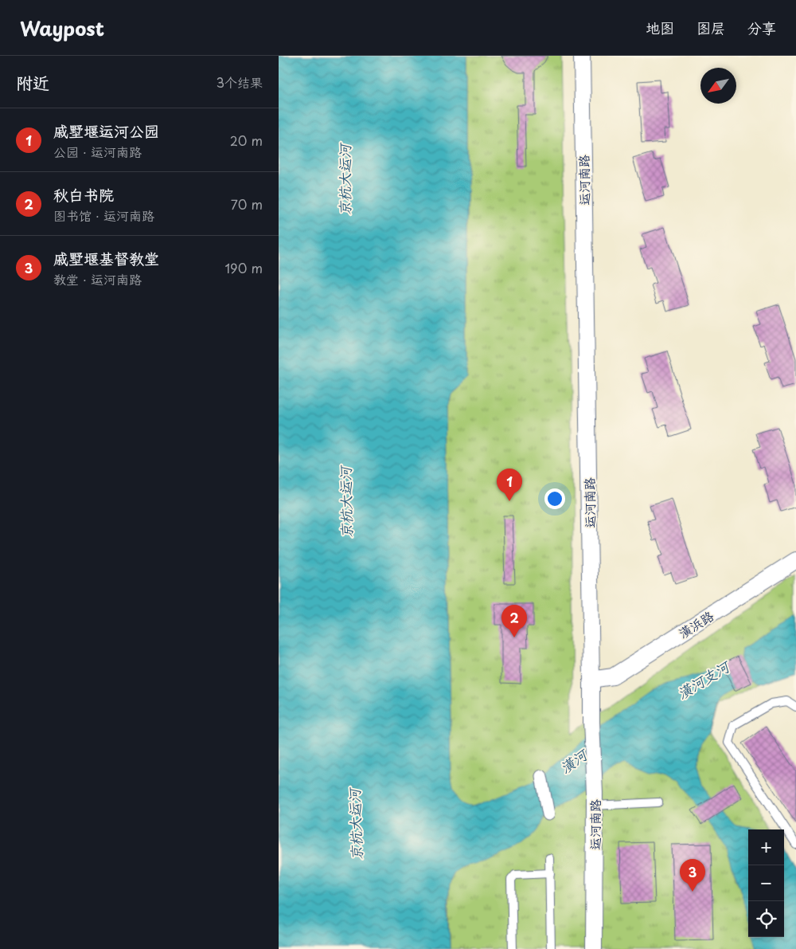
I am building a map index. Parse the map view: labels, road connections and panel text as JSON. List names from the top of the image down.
{
  "streets": {
    "street": ["运河南路", "潢浜路"]
  },
  "crossings": [
    ["运河南路", "潢浜路"]
  ],
  "water": ["京杭大运河", "潢河支河", "潢河"],
  "north": "bottom left",
  "page": {
    "header": "Waypost",
    "nav": ["地图", "图层", "分享"],
    "heading": ["附近", "3个结果"],
    "list": [
      {
        "mark": "1",
        "name": "戚墅堰运河公园",
        "note": "公园 · 运河南路",
        "value": "20 m"
      },
      {
        "mark": "2",
        "name": "秋白书院",
        "note": "图书馆 · 运河南路",
        "value": "70 m"
      },
      {
        "mark": "3",
        "name": "戚墅堰基督教堂",
        "note": "教堂 · 运河南路",
        "value": "190 m"
      }
    ],
    "pins": ["1", "2", "3"],
    "map_buttons": ["+", "−"]
  }
}
